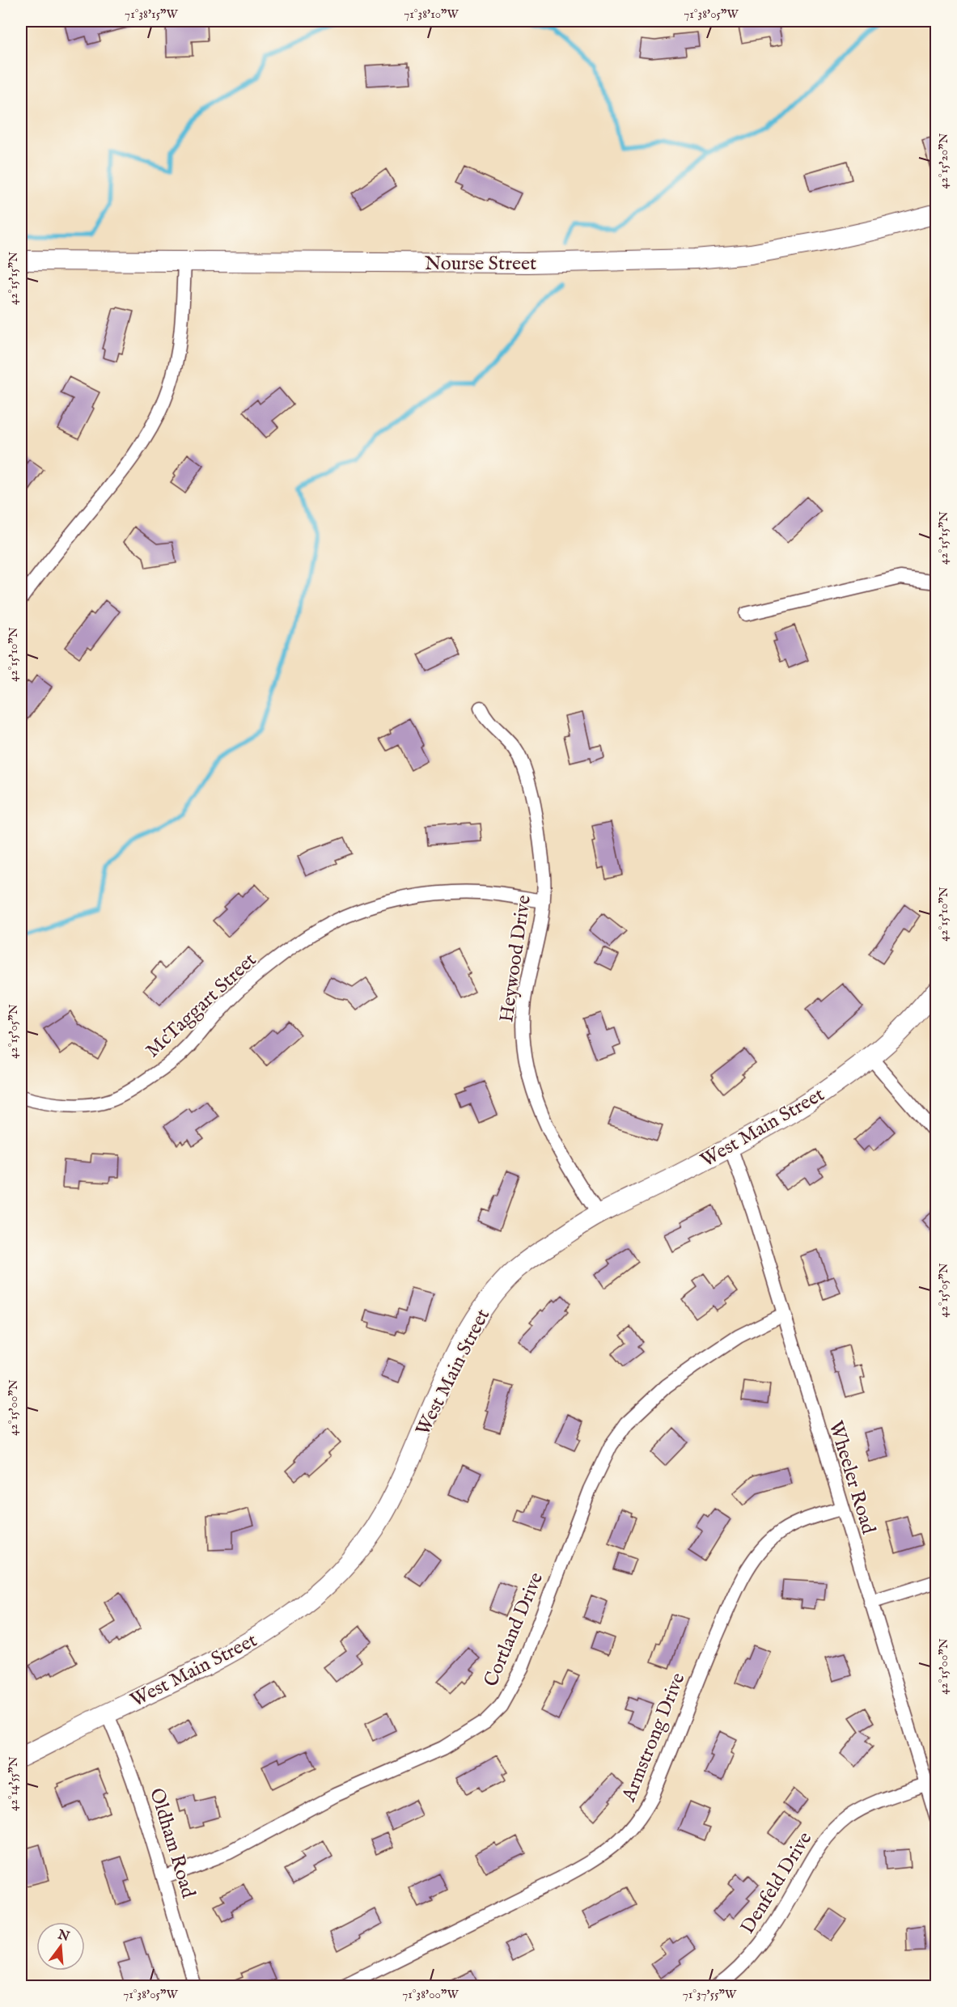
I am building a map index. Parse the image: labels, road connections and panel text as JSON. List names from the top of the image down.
{
  "streets": {
    "street": [
      "Nourse Street",
      "Heywood Drive",
      "McTaggart Street",
      "West Main Street",
      "Wheeler Road",
      "Cortland Drive",
      "Armstrong Drive",
      "Oldham Road",
      "Denfeld Drive"
    ]
  },
  "crossings": [
    ["Heywood Drive", "McTaggart Street"],
    ["Heywood Drive", "West Main Street"],
    ["West Main Street", "Wheeler Road"],
    ["West Main Street", "Oldham Road"],
    ["Wheeler Road", "Cortland Drive"],
    ["Wheeler Road", "Armstrong Drive"],
    ["Wheeler Road", "Denfeld Drive"],
    ["Cortland Drive", "Oldham Road"]
  ],
  "north": "top",
  "coordinates": [
    "71°38'15\"W",
    "71°38'10\"W",
    "71°38'05\"W",
    "42°15'20\"N",
    "42°15'15\"N",
    "42°15'10\"N",
    "42°15'05\"N",
    "42°15'00\"N",
    "42°14'55\"N",
    "71°38'00\"W",
    "71°37'55\"W"
  ]
}
